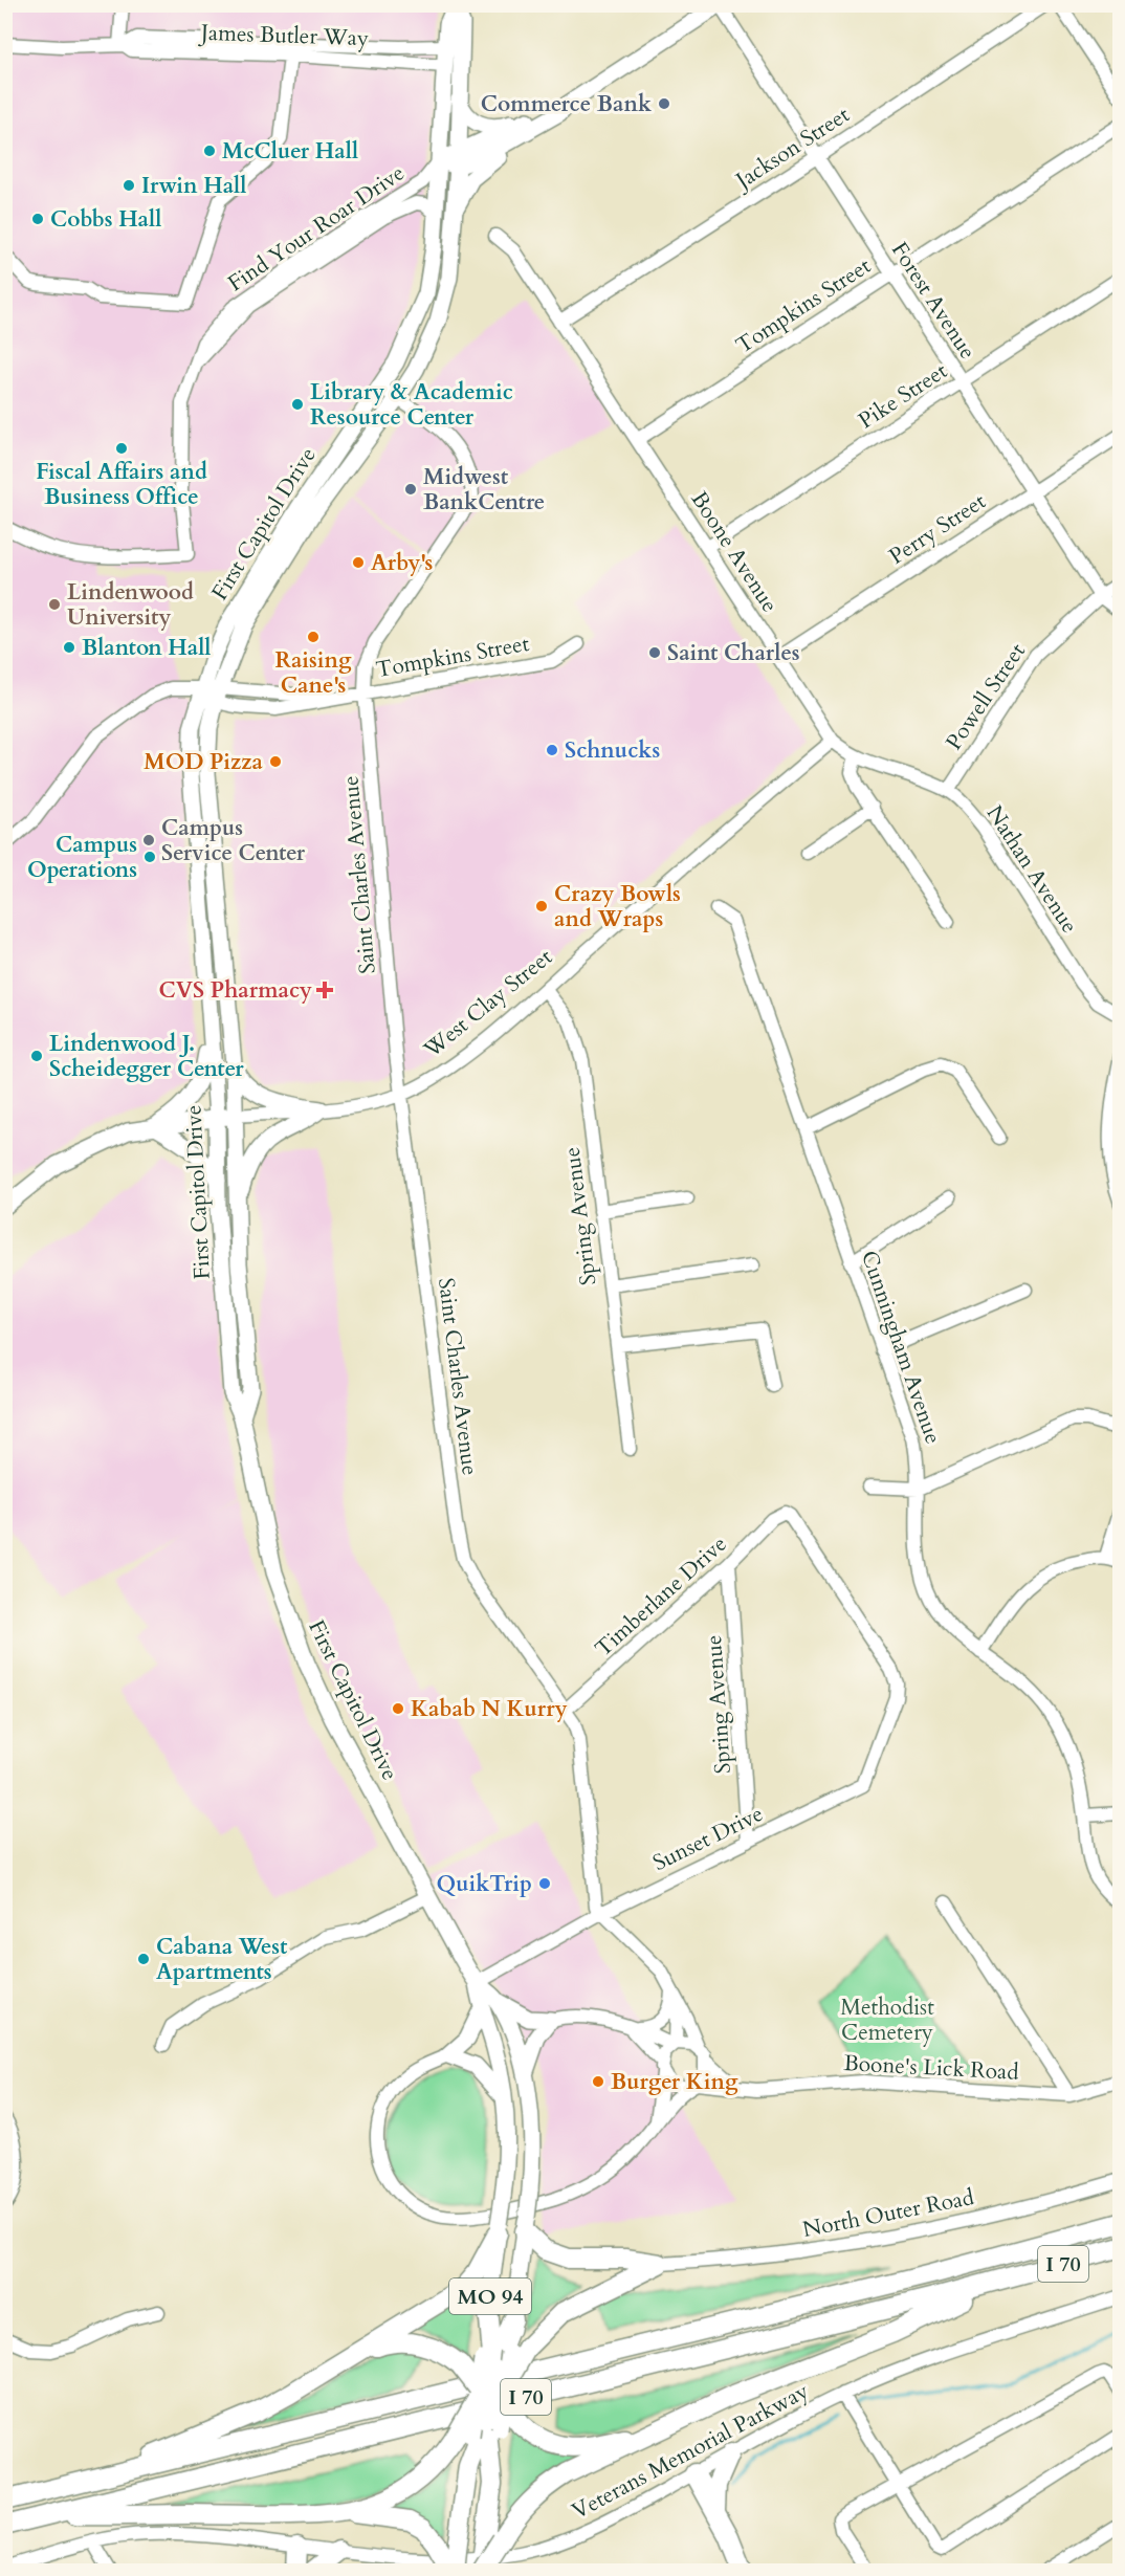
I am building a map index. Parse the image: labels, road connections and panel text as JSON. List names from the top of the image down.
{
  "streets": {
    "highway": ["I 70"],
    "main road": ["First Capitol Drive", "West Clay Street", "MO 94"],
    "street": [
      "James Butler Way",
      "Jackson Street",
      "Find Your Roar Drive",
      "Forest Avenue",
      "Tompkins Street",
      "Pike Street",
      "Perry Street",
      "Boone Avenue",
      "Powell Street",
      "Nathan Avenue",
      "Saint Charles Avenue",
      "Spring Avenue",
      "Cunningham Avenue",
      "Timberlane Drive",
      "Sunset Drive",
      "Boone's Lick Road",
      "North Outer Road",
      "Veterans Memorial Parkway"
    ]
  },
  "crossings": [
    ["James Butler Way", "First Capitol Drive"],
    ["Jackson Street", "Forest Avenue"],
    ["Jackson Street", "Boone Avenue"],
    ["Find Your Roar Drive", "First Capitol Drive"],
    ["Forest Avenue", "Tompkins Street"],
    ["Forest Avenue", "Pike Street"],
    ["Forest Avenue", "Perry Street"],
    ["Forest Avenue", "Powell Street"],
    ["Tompkins Street", "First Capitol Drive"],
    ["Tompkins Street", "Boone Avenue"],
    ["Tompkins Street", "Saint Charles Avenue"],
    ["Pike Street", "Boone Avenue"],
    ["First Capitol Drive", "West Clay Street"],
    ["First Capitol Drive", "Sunset Drive"],
    ["Perry Street", "Boone Avenue"],
    ["Boone Avenue", "Nathan Avenue"],
    ["Boone Avenue", "West Clay Street"],
    ["Powell Street", "Nathan Avenue"],
    ["Saint Charles Avenue", "West Clay Street"],
    ["Saint Charles Avenue", "Timberlane Drive"],
    ["Saint Charles Avenue", "Sunset Drive"],
    ["Saint Charles Avenue", "Boone's Lick Road"],
    ["West Clay Street", "Spring Avenue"],
    ["Spring Avenue", "Timberlane Drive"],
    ["Spring Avenue", "Sunset Drive"],
    ["Timberlane Drive", "Sunset Drive"]
  ],
  "parks": ["Methodist Cemetery"],
  "places": {
    "other": [
      "Commerce Bank",
      "McCluer Hall",
      "Irwin Hall",
      "Cobbs Hall",
      "Library & Academic Resource Center",
      "Fiscal Affairs and Business Office",
      "Midwest BankCentre",
      "Arby's",
      "Lindenwood University",
      "Raising Cane's",
      "Blanton Hall",
      "Saint Charles",
      "Schnucks",
      "MOD Pizza",
      "Campus Service Center",
      "Campus Operations",
      "Crazy Bowls and Wraps",
      "Lindenwood J. Scheidegger Center",
      "Kabab N Kurry",
      "QuikTrip",
      "Cabana West Apartments",
      "Burger King"
    ],
    "health": ["CVS Pharmacy"]
  }
}
